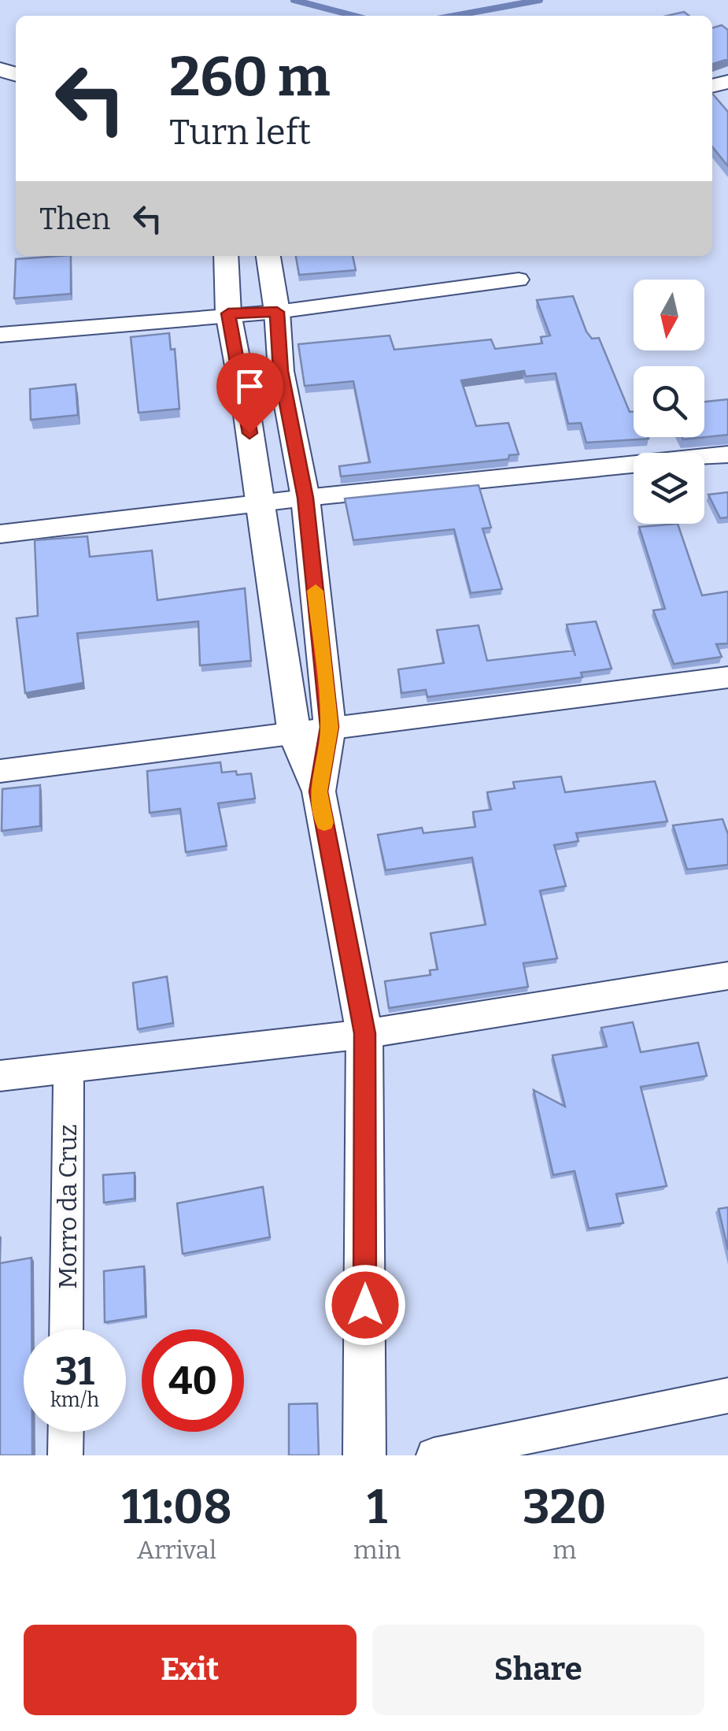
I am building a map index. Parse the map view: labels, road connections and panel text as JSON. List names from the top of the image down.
{
  "streets": {
    "street": ["Morro da Cruz"]
  },
  "north": "bottom",
  "page": {
    "turn": ["260 m", "Turn left"],
    "then": "Then",
    "speed": "31 km/h",
    "limit": "40",
    "eta": [
      "11:08",
      "Arrival",
      "1",
      "min",
      "320",
      "m"
    ],
    "buttons": ["Exit", "Share"]
  }
}
